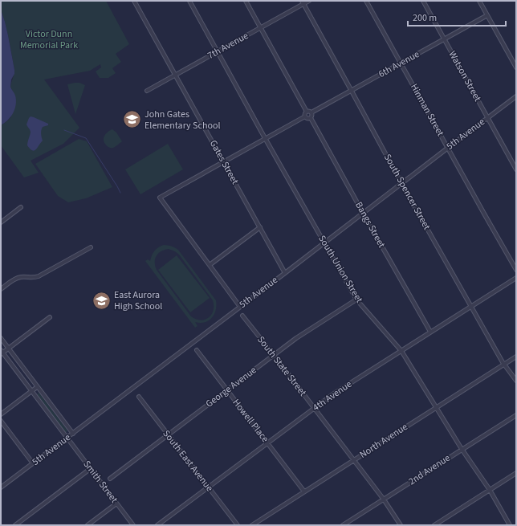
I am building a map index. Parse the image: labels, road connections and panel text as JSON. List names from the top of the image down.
{
  "streets": {
    "street": [
      "7th Avenue",
      "6th Avenue",
      "Watson Street",
      "Hinman Street",
      "5th Avenue",
      "Gates Street",
      "South Spencer Street",
      "Bangs Street",
      "South Union Street",
      "South State Street",
      "George Avenue",
      "4th Avenue",
      "Howell Place",
      "North Avenue",
      "South East Avenue",
      "2nd Avenue",
      "Smith Street"
    ]
  },
  "crossings": [
    ["7th Avenue", "Gates Street"],
    ["7th Avenue", "South Spencer Street"],
    ["7th Avenue", "South Union Street"],
    ["6th Avenue", "Watson Street"],
    ["6th Avenue", "Hinman Street"],
    ["6th Avenue", "South Spencer Street"],
    ["6th Avenue", "Bangs Street"],
    ["Watson Street", "5th Avenue"],
    ["Hinman Street", "5th Avenue"],
    ["5th Avenue", "Gates Street"],
    ["5th Avenue", "South Spencer Street"],
    ["5th Avenue", "Bangs Street"],
    ["5th Avenue", "South Union Street"],
    ["5th Avenue", "Smith Street"],
    ["South Spencer Street", "4th Avenue"],
    ["South Spencer Street", "North Avenue"],
    ["Bangs Street", "4th Avenue"],
    ["South Union Street", "George Avenue"],
    ["South Union Street", "4th Avenue"],
    ["South Union Street", "North Avenue"],
    ["South Union Street", "2nd Avenue"],
    ["South State Street", "George Avenue"],
    ["South State Street", "4th Avenue"],
    ["South State Street", "North Avenue"],
    ["South State Street", "2nd Avenue"],
    ["George Avenue", "Howell Place"],
    ["George Avenue", "South East Avenue"],
    ["4th Avenue", "Howell Place"],
    ["4th Avenue", "South East Avenue"],
    ["Howell Place", "North Avenue"]
  ],
  "parks": ["Victor Dunn Memorial Park"],
  "places": {
    "school or university": ["John Gates Elementary School", "East Aurora High School"]
  },
  "scale_bar": "200 m"
}
